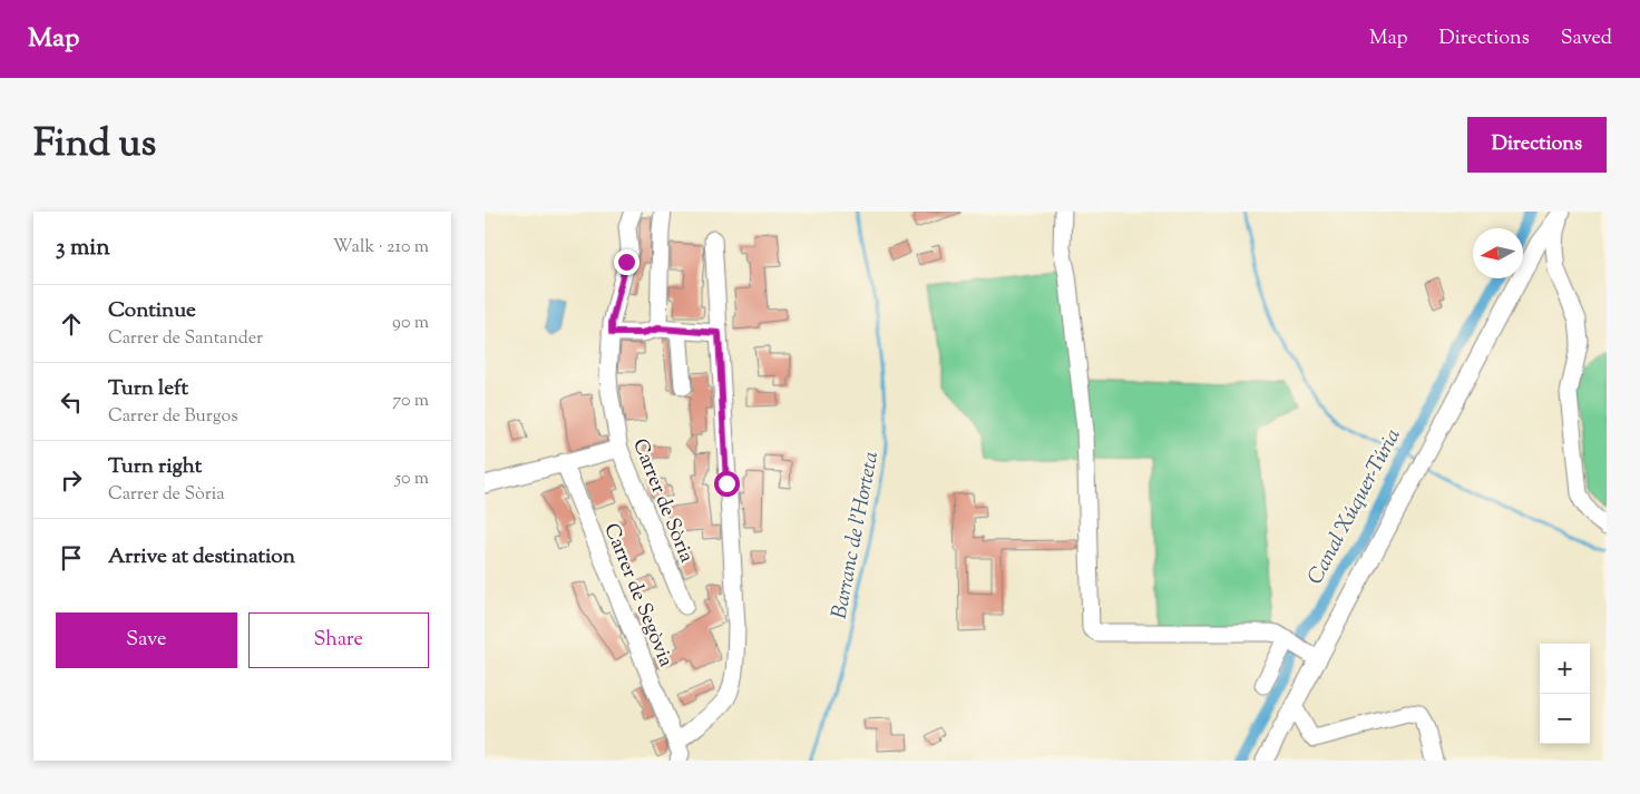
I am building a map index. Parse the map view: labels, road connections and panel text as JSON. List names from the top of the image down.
{
  "streets": {
    "street": ["Carrer de Sòria", "Carrer de Segòvia"]
  },
  "water": ["Canal Xúquer-Túria", "Barranc de l'Horteta"],
  "north": "left",
  "page": {
    "header": "Map",
    "nav": ["Map", "Directions", "Saved"],
    "title": "Find us",
    "buttons": [
      "Directions",
      ["Save", "Share"]
    ],
    "heading": ["3 min", "Walk · 210 m"],
    "list": [
      ["Continue", "Carrer de Santander", "90 m"],
      ["Turn left", "Carrer de Burgos", "70 m"],
      ["Turn right", "Carrer de Sòria", "50 m"],
      "Arrive at destination"
    ],
    "map_buttons": ["+", "−"]
  }
}
